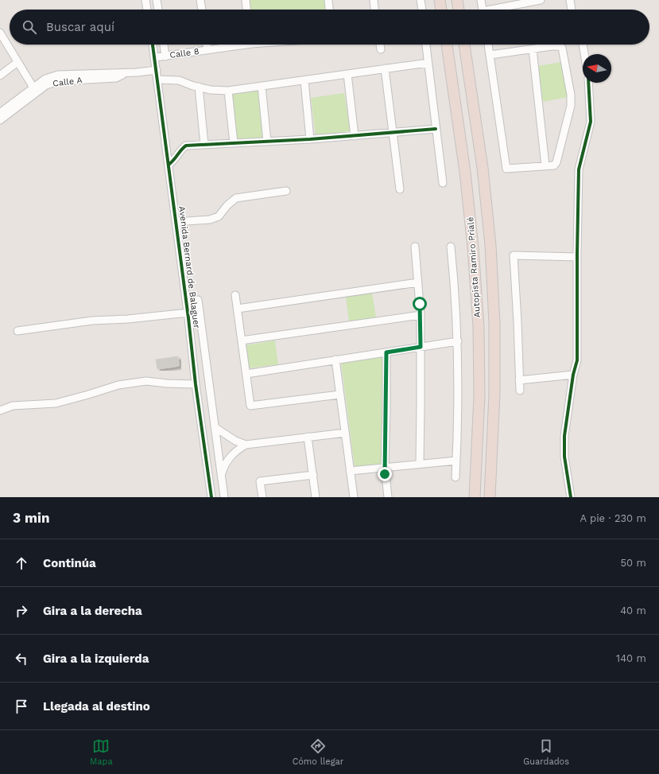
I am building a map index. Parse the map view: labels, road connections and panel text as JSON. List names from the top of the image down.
{
  "streets": {
    "highway": ["Autopista Ramiro Prialé"],
    "street": ["Calle 8", "Calle A", "Avenida Bernard de Balaguer"]
  },
  "crossings": [
    ["Calle 8", "Avenida Bernard de Balaguer"],
    ["Calle A", "Avenida Bernard de Balaguer"]
  ],
  "north": "left",
  "page": {
    "search": "Buscar aquí",
    "heading": ["3 min", "A pie · 230 m"],
    "list": [
      ["Continúa", "50 m"],
      ["Gira a la derecha", "40 m"],
      ["Gira a la izquierda", "140 m"],
      "Llegada al destino"
    ],
    "nav": ["Mapa", "Cómo llegar", "Guardados"]
  }
}
